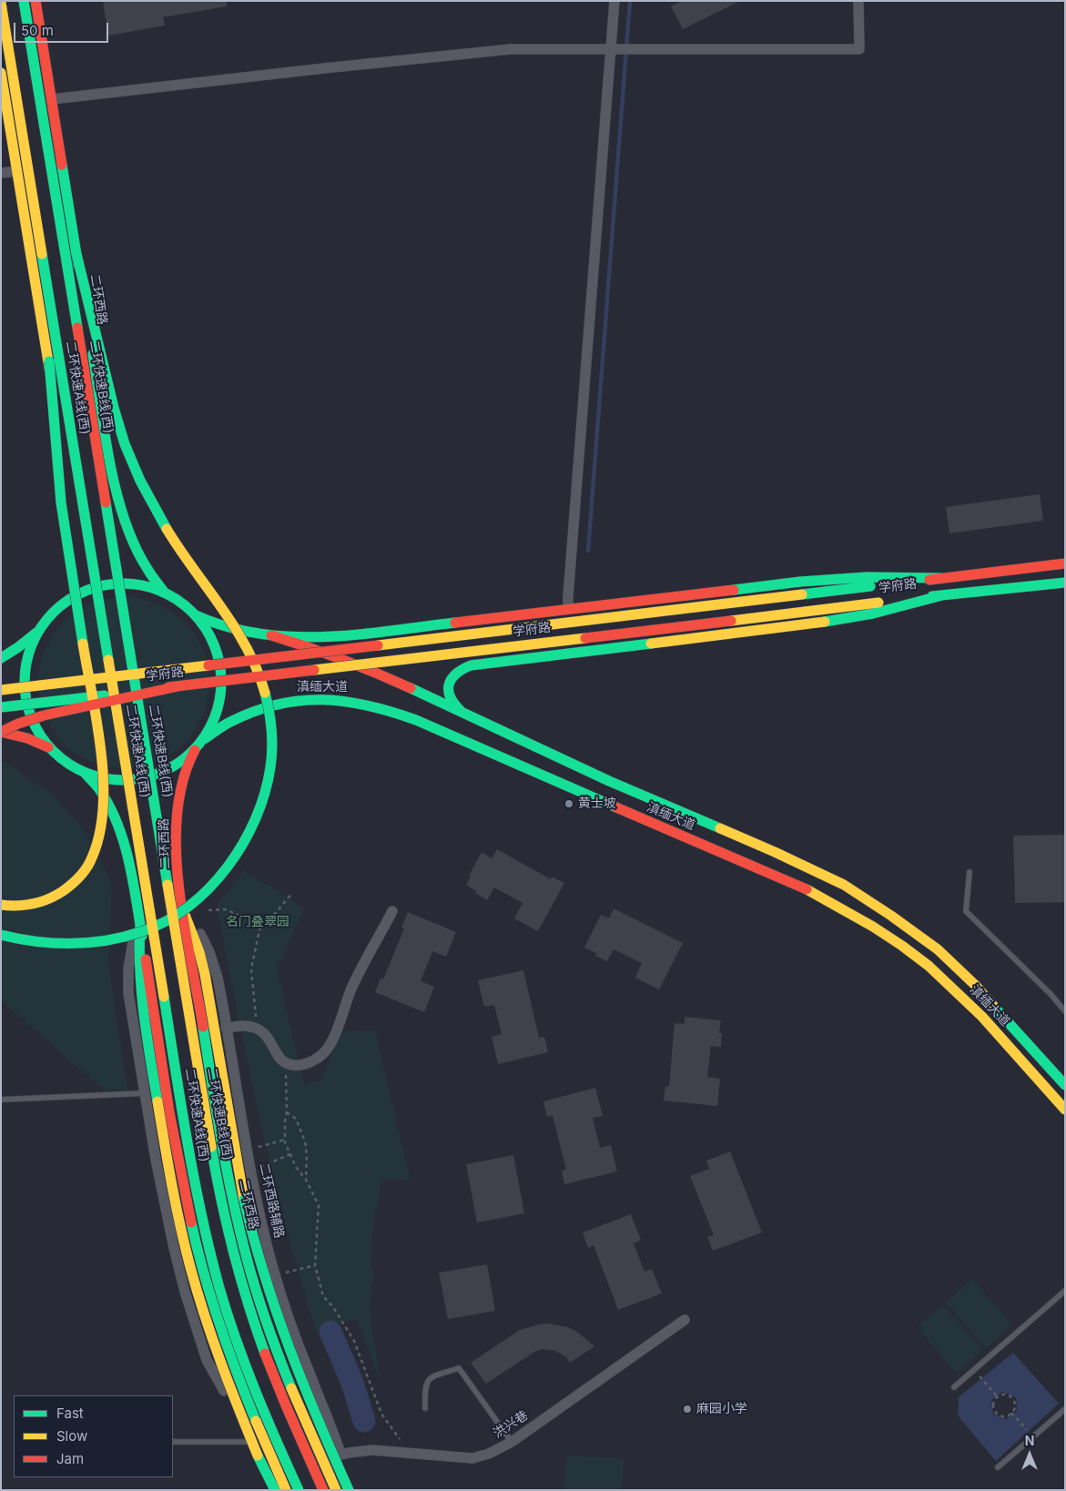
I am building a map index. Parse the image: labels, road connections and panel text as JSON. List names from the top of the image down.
{
  "streets": {
    "main road": [
      "二环西路",
      "二环快速B线(西)",
      "二环快速A线(西)",
      "学府路",
      "滇缅大道"
    ],
    "street": ["二环西路辅路", "洪兴巷"]
  },
  "crossings": [
    ["二环西路", "二环西路辅路"],
    ["二环西路", "洪兴巷"],
    ["学府路", "滇缅大道"],
    ["二环西路辅路", "洪兴巷"]
  ],
  "parks": ["名门叠翠园"],
  "places": ["黄士坡", "麻园小学"],
  "legend": ["Fast", "Slow", "Jam"],
  "scale_bar": "50 m",
  "north": "top"
}
